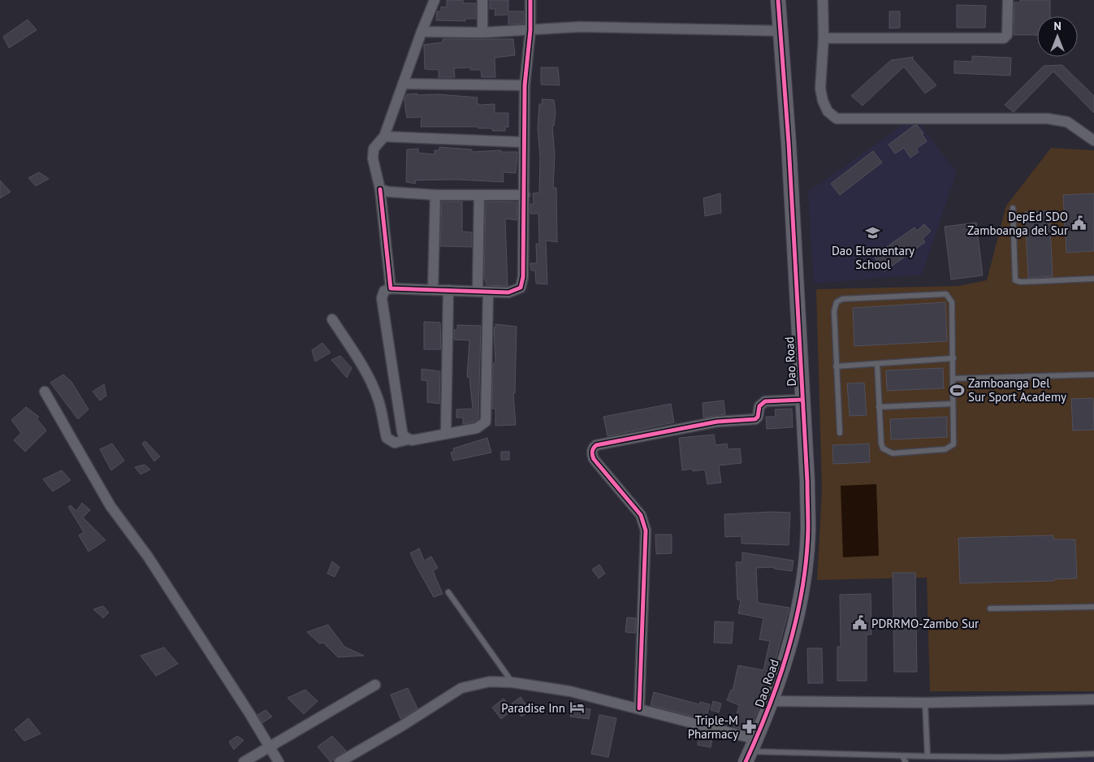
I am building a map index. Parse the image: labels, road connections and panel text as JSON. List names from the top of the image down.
{
  "streets": {
    "street": ["Dao Road"]
  },
  "places": {
    "public building": ["DepEd SDO Zamboanga del Sur", "PDRRMO-Zambo Sur"],
    "school or university": ["Dao Elementary School"],
    "sports": ["Zamboanga Del Sur Sport Academy"],
    "hotel": ["Paradise Inn"],
    "pharmacy": ["Triple-M Pharmacy"]
  },
  "north": "top"
}
